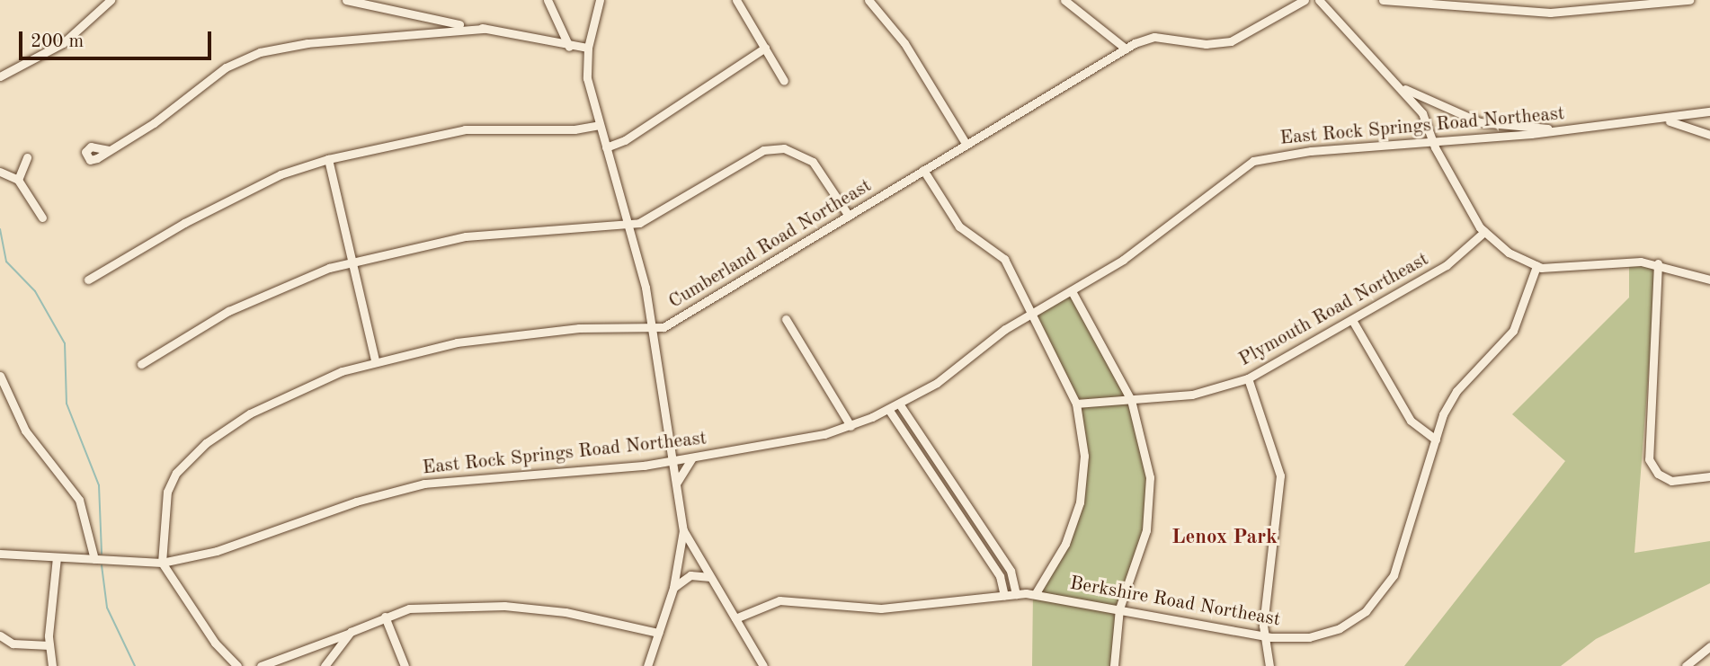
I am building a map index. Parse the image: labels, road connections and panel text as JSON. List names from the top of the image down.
{
  "streets": {
    "street": [
      "East Rock Springs Road Northeast",
      "Cumberland Road Northeast",
      "Plymouth Road Northeast",
      "Berkshire Road Northeast"
    ]
  },
  "crossings": [
    ["East Rock Springs Road Northeast", "Cumberland Road Northeast"]
  ],
  "districts": ["Lenox Park"],
  "scale_bar": "200 m"
}
